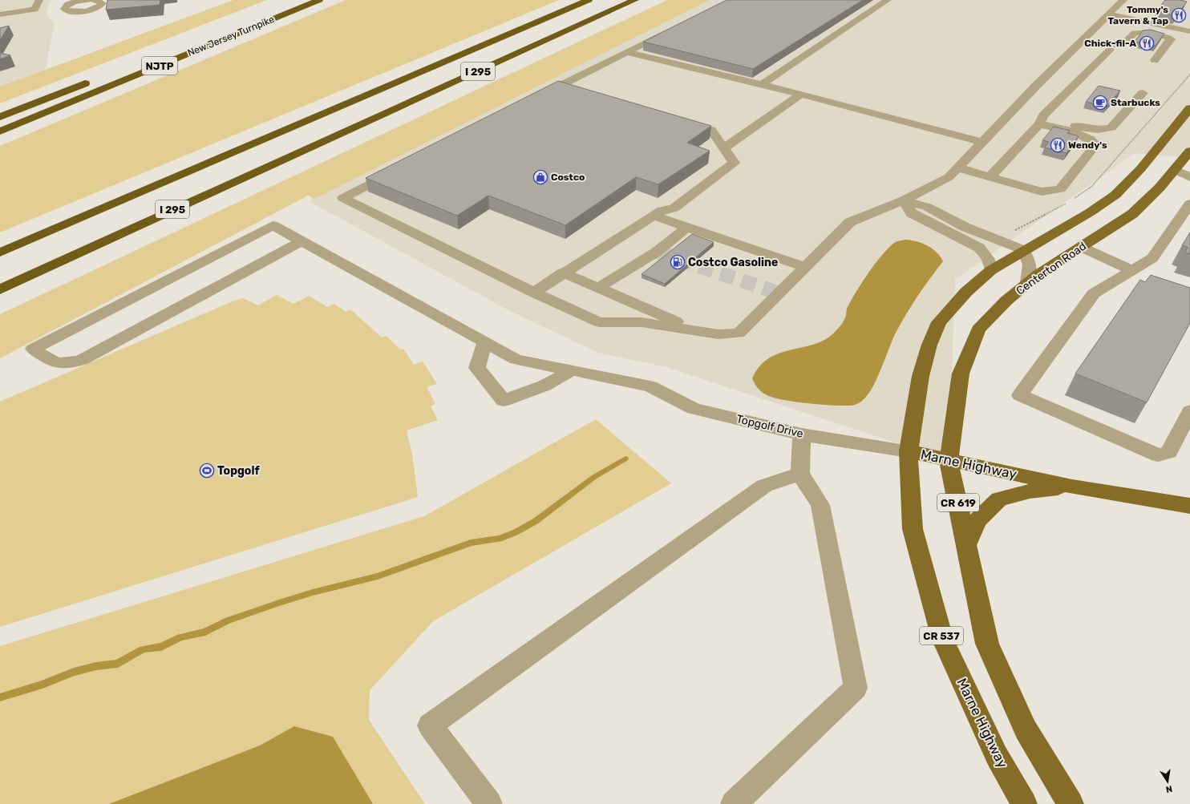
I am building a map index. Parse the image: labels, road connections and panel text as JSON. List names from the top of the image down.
{
  "streets": {
    "highway": ["New Jersey Turnpike", "NJTP", "I 295"],
    "main road": [
      "Centerton Road",
      "Marne Highway",
      "CR 619",
      "CR 537"
    ],
    "street": ["Topgolf Drive"]
  },
  "crossings": [
    ["Centerton Road", "Marne Highway"],
    ["Topgolf Drive", "Marne Highway"]
  ],
  "places": {
    "restaurant": ["Tommy's Tavern & Tap", "Chick-fil-A", "Wendy's"],
    "cafe": ["Starbucks"],
    "shop": ["Costco"],
    "fuel station": ["Costco Gasoline"],
    "sports": ["Topgolf"]
  },
  "north": "bottom"
}
